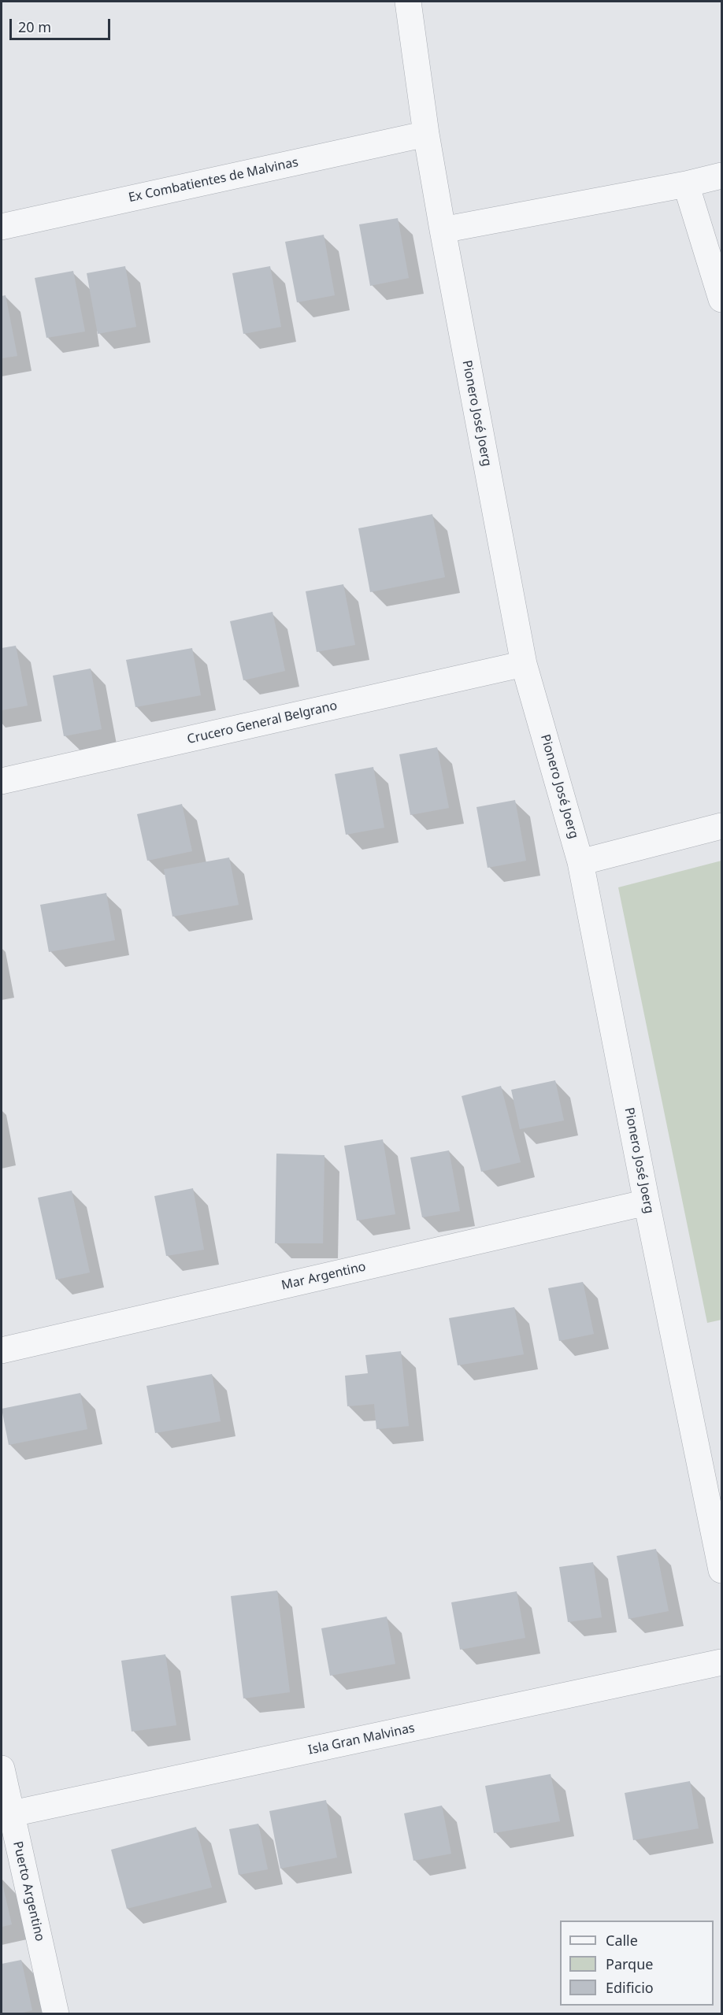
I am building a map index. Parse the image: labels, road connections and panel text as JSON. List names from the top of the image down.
{
  "streets": {
    "street": [
      "Ex Combatientes de Malvinas",
      "Pionero José Joerg",
      "Crucero General Belgrano",
      "Mar Argentino",
      "Isla Gran Malvinas",
      "Puerto Argentino"
    ]
  },
  "crossings": [
    ["Ex Combatientes de Malvinas", "Pionero José Joerg"],
    ["Pionero José Joerg", "Crucero General Belgrano"],
    ["Pionero José Joerg", "Mar Argentino"],
    ["Isla Gran Malvinas", "Puerto Argentino"]
  ],
  "legend": ["Calle", "Parque", "Edificio"],
  "scale_bar": "20 m"
}
